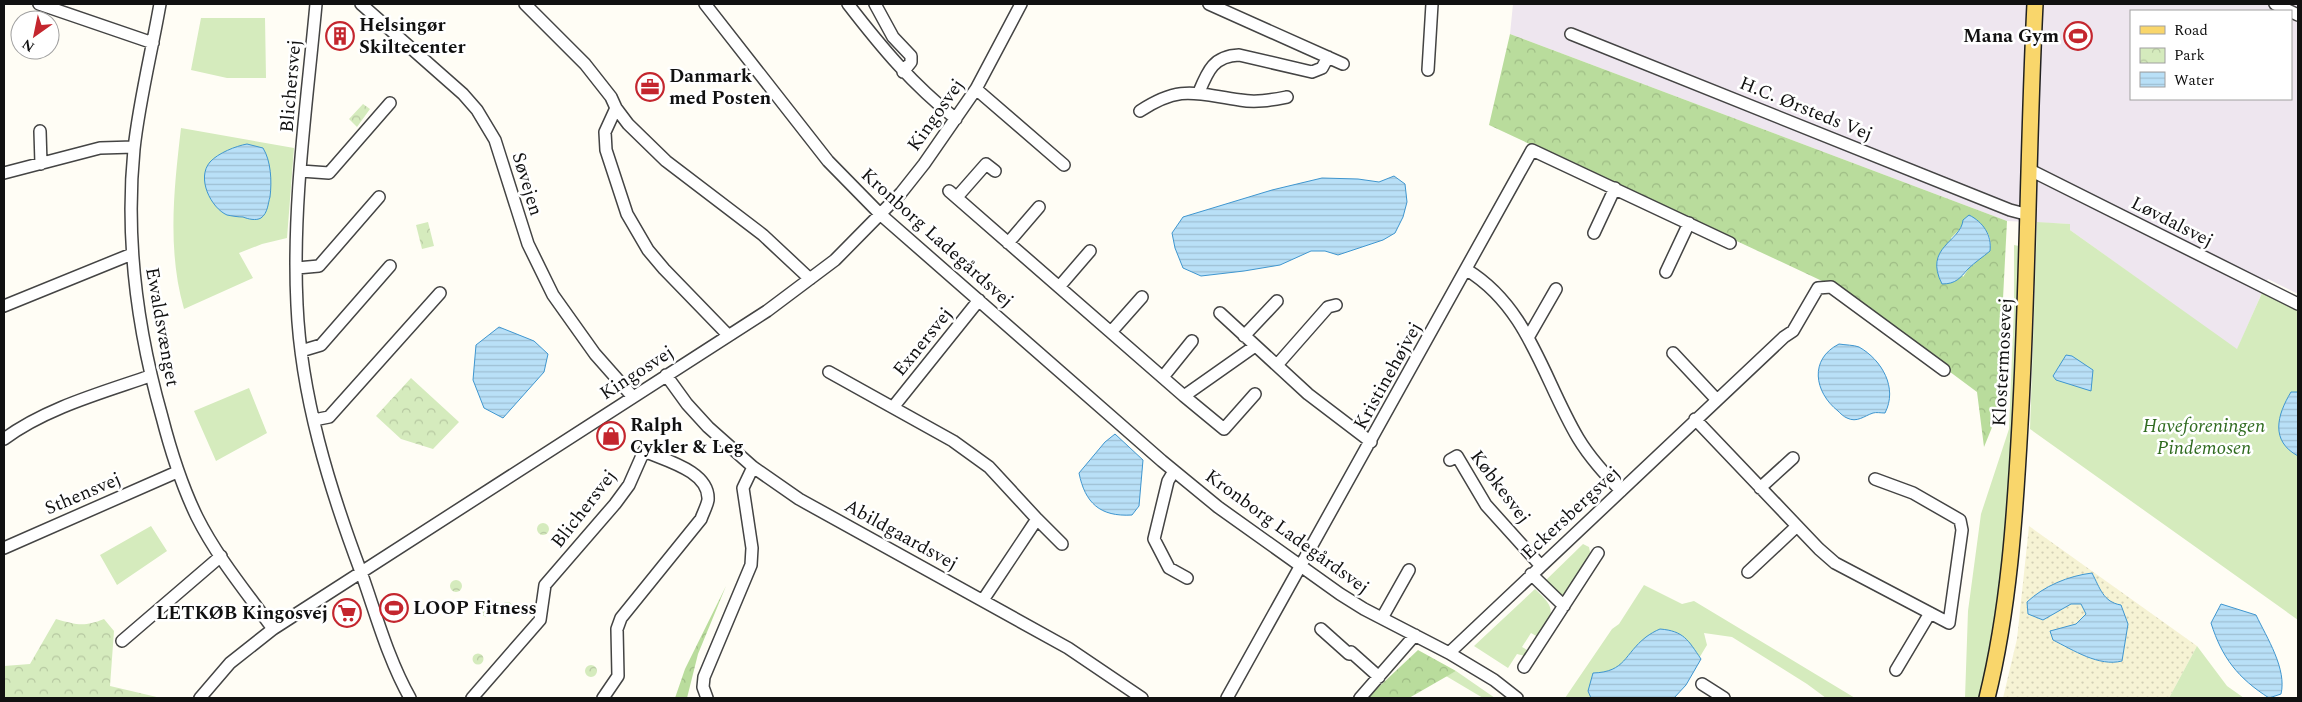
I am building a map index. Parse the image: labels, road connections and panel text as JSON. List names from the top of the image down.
{
  "streets": {
    "main road": ["Klostermosevej"],
    "street": [
      "Blichersvej",
      "H.C. Ørsteds Vej",
      "Kingosvej",
      "Søvejen",
      "Løvdalsvej",
      "Kronborg Ladegårdsvej",
      "Ewaldsvænget",
      "Exnersvej",
      "Kristinehøjvej",
      "Købkesvej",
      "Sthensvej",
      "Eckersbergsvej",
      "Abildgaardsvej"
    ]
  },
  "crossings": [
    ["Blichersvej", "Kingosvej"],
    ["H.C. Ørsteds Vej", "Klostermosevej"],
    ["Kingosvej", "Søvejen"],
    ["Kingosvej", "Kronborg Ladegårdsvej"],
    ["Kingosvej", "Ewaldsvænget"],
    ["Kingosvej", "Abildgaardsvej"],
    ["Løvdalsvej", "Klostermosevej"],
    ["Kronborg Ladegårdsvej", "Exnersvej"],
    ["Kronborg Ladegårdsvej", "Kristinehøjvej"],
    ["Kronborg Ladegårdsvej", "Eckersbergsvej"],
    ["Ewaldsvænget", "Sthensvej"],
    ["Købkesvej", "Eckersbergsvej"]
  ],
  "parks": ["Haveforeningen Pindemosen"],
  "places": {
    "building": ["Helsingør Skiltecenter"],
    "sports": ["Mana Gym", "LOOP Fitness"],
    "office": ["Danmark med Posten"],
    "shop": ["Ralph Cykler & Leg"],
    "supermarket": ["LETKØB Kingosvej"]
  },
  "legend": ["Road", "Park", "Water"],
  "north": "bottom left"
}
